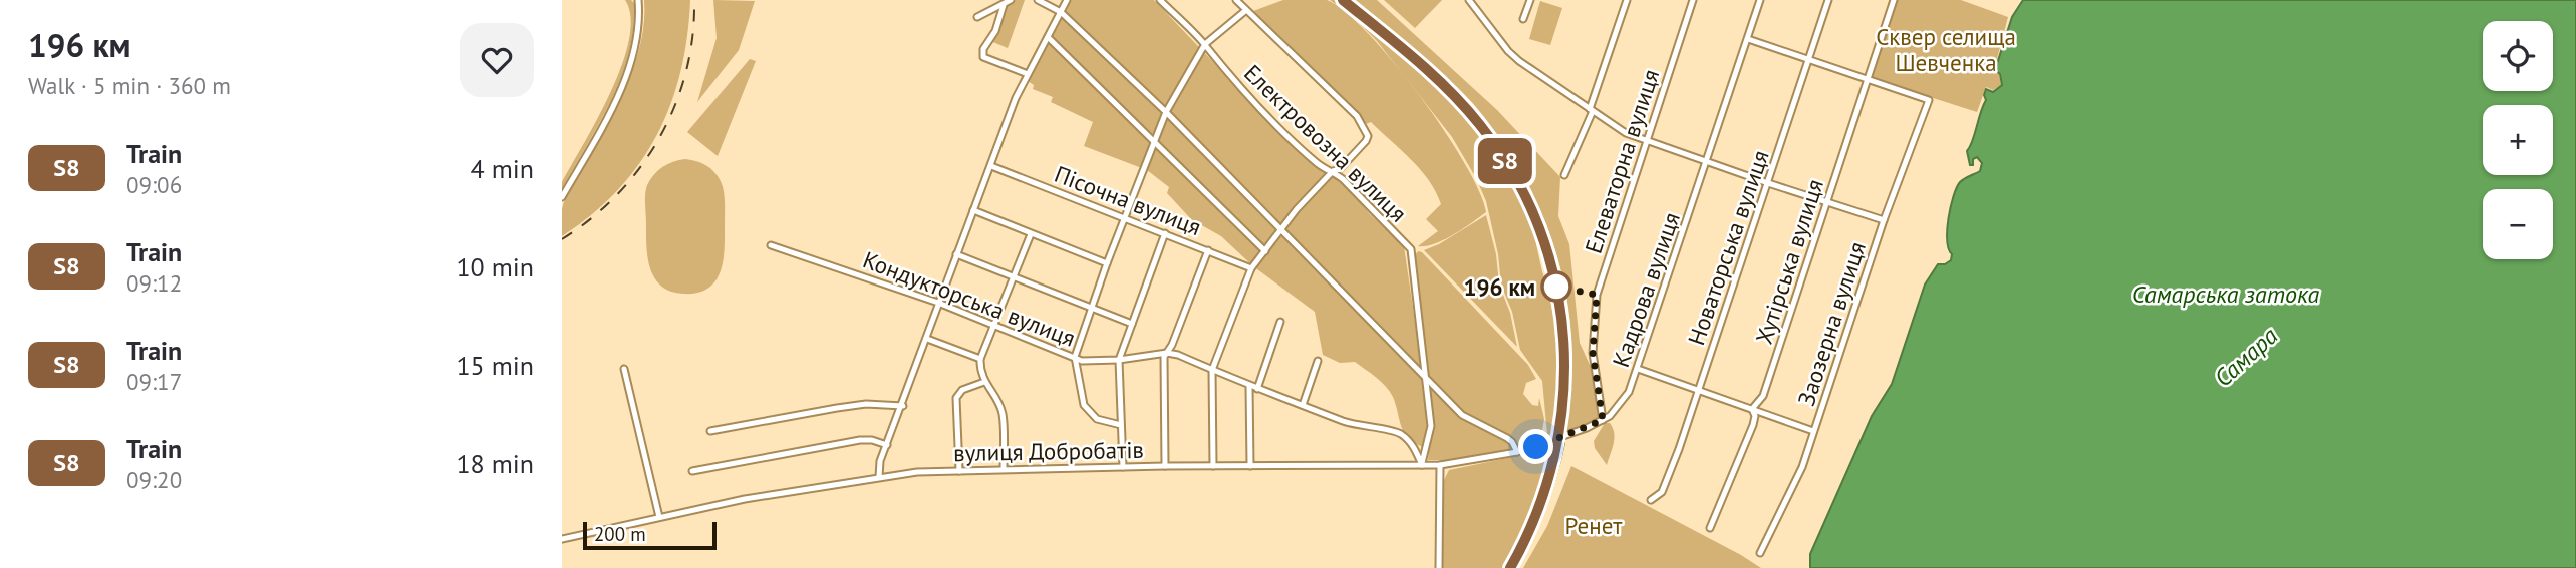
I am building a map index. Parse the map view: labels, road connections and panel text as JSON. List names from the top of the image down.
{
  "streets": {
    "street": [
      "Електровозна вулиця",
      "Елеваторна вулиця",
      "Пісочна вулиця",
      "Новаторська вулиця",
      "Хутірська вулиця",
      "Кадрова вулиця",
      "Кондукторська вулиця",
      "Заозерна вулиця",
      "вулиця Добробатів"
    ]
  },
  "crossings": [
    ["Елеваторна вулиця", "Кадрова вулиця"],
    ["Хутірська вулиця", "Заозерна вулиця"],
    ["Кадрова вулиця", "вулиця Добробатів"],
    ["Кондукторська вулиця", "вулиця Добробатів"]
  ],
  "water": ["Самарська затока", "Самара"],
  "parks": ["Сквер селища Шевченка", "Ренет"],
  "places": ["196 км"],
  "scale_bar": "200 m",
  "page": {
    "heading": ["196 км", "Walk · 5 min · 360 m"],
    "on_map": "S8",
    "map_buttons": ["+", "−"],
    "list": [
      {
        "mark": "S8",
        "name": "Train",
        "note": "09:06",
        "value": "4 min"
      },
      {
        "mark": "S8",
        "name": "Train",
        "note": "09:12",
        "value": "10 min"
      },
      {
        "mark": "S8",
        "name": "Train",
        "note": "09:17",
        "value": "15 min"
      },
      {
        "mark": "S8",
        "name": "Train",
        "note": "09:20",
        "value": "18 min"
      }
    ],
    "scale": "200 m"
  }
}
